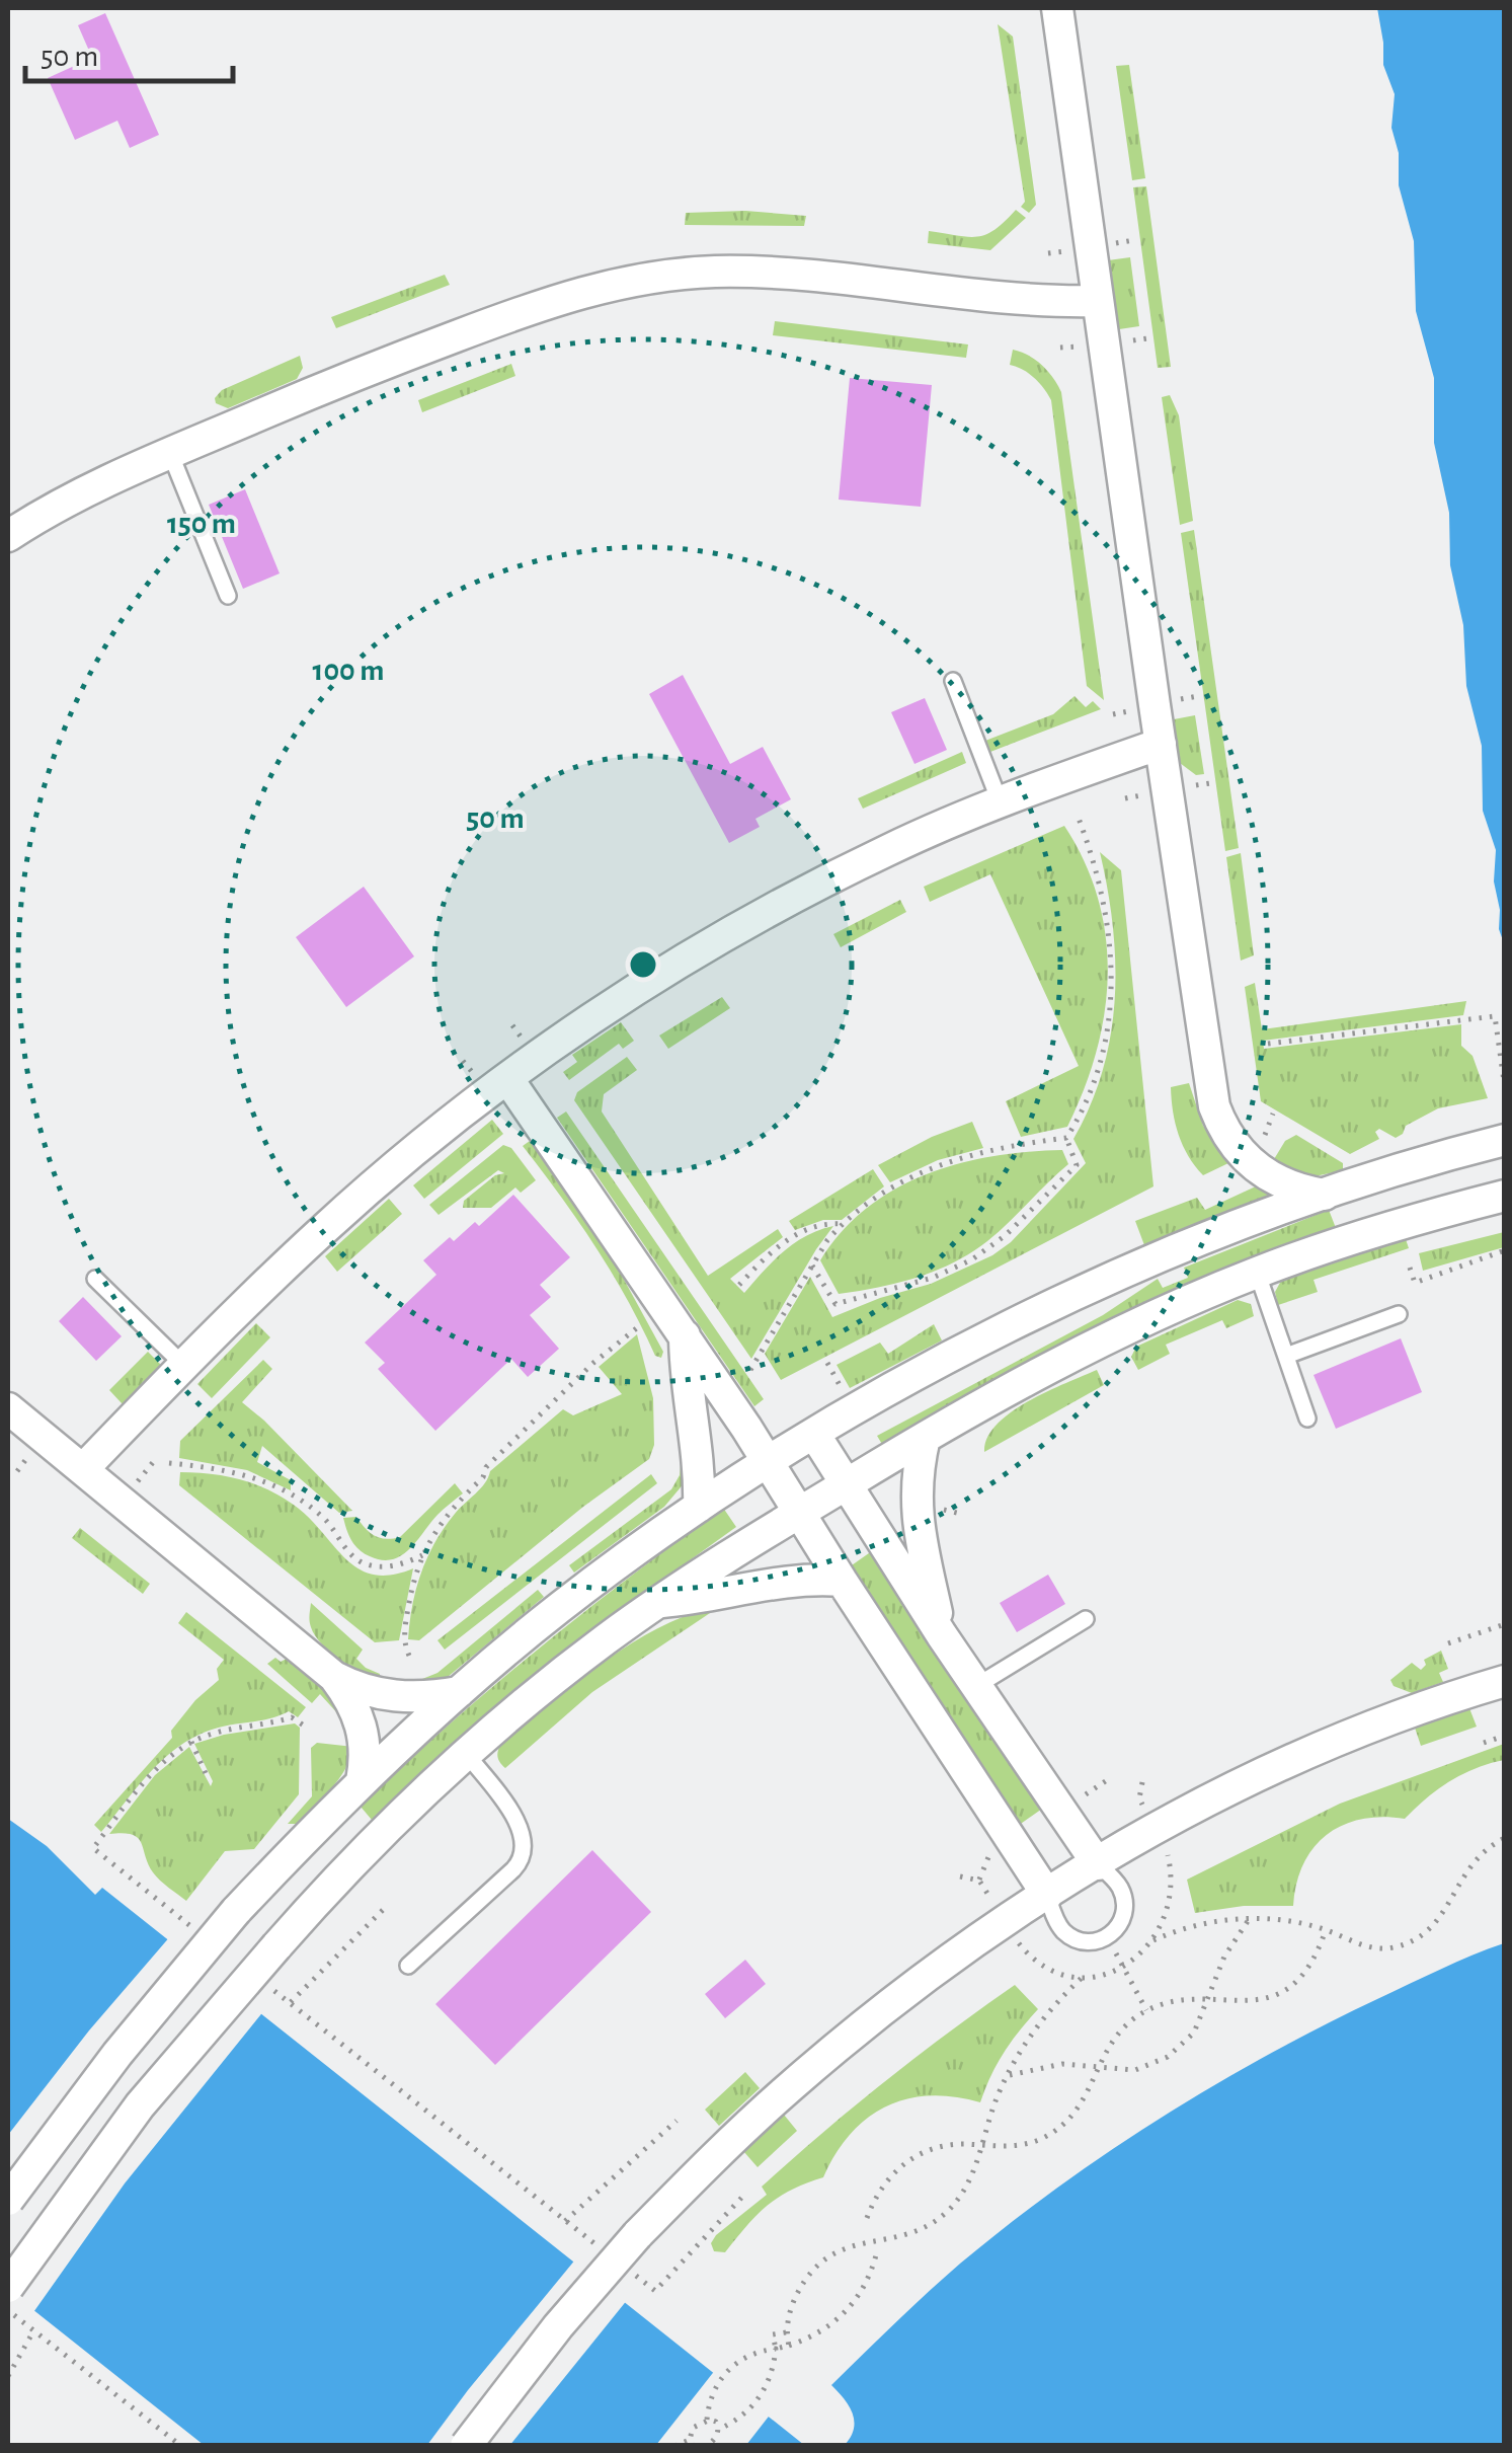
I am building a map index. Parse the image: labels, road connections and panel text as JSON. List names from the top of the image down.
{
  "scale_bar": "50 m",
  "rings": ["150 m", "100 m", "50 m"]
}
